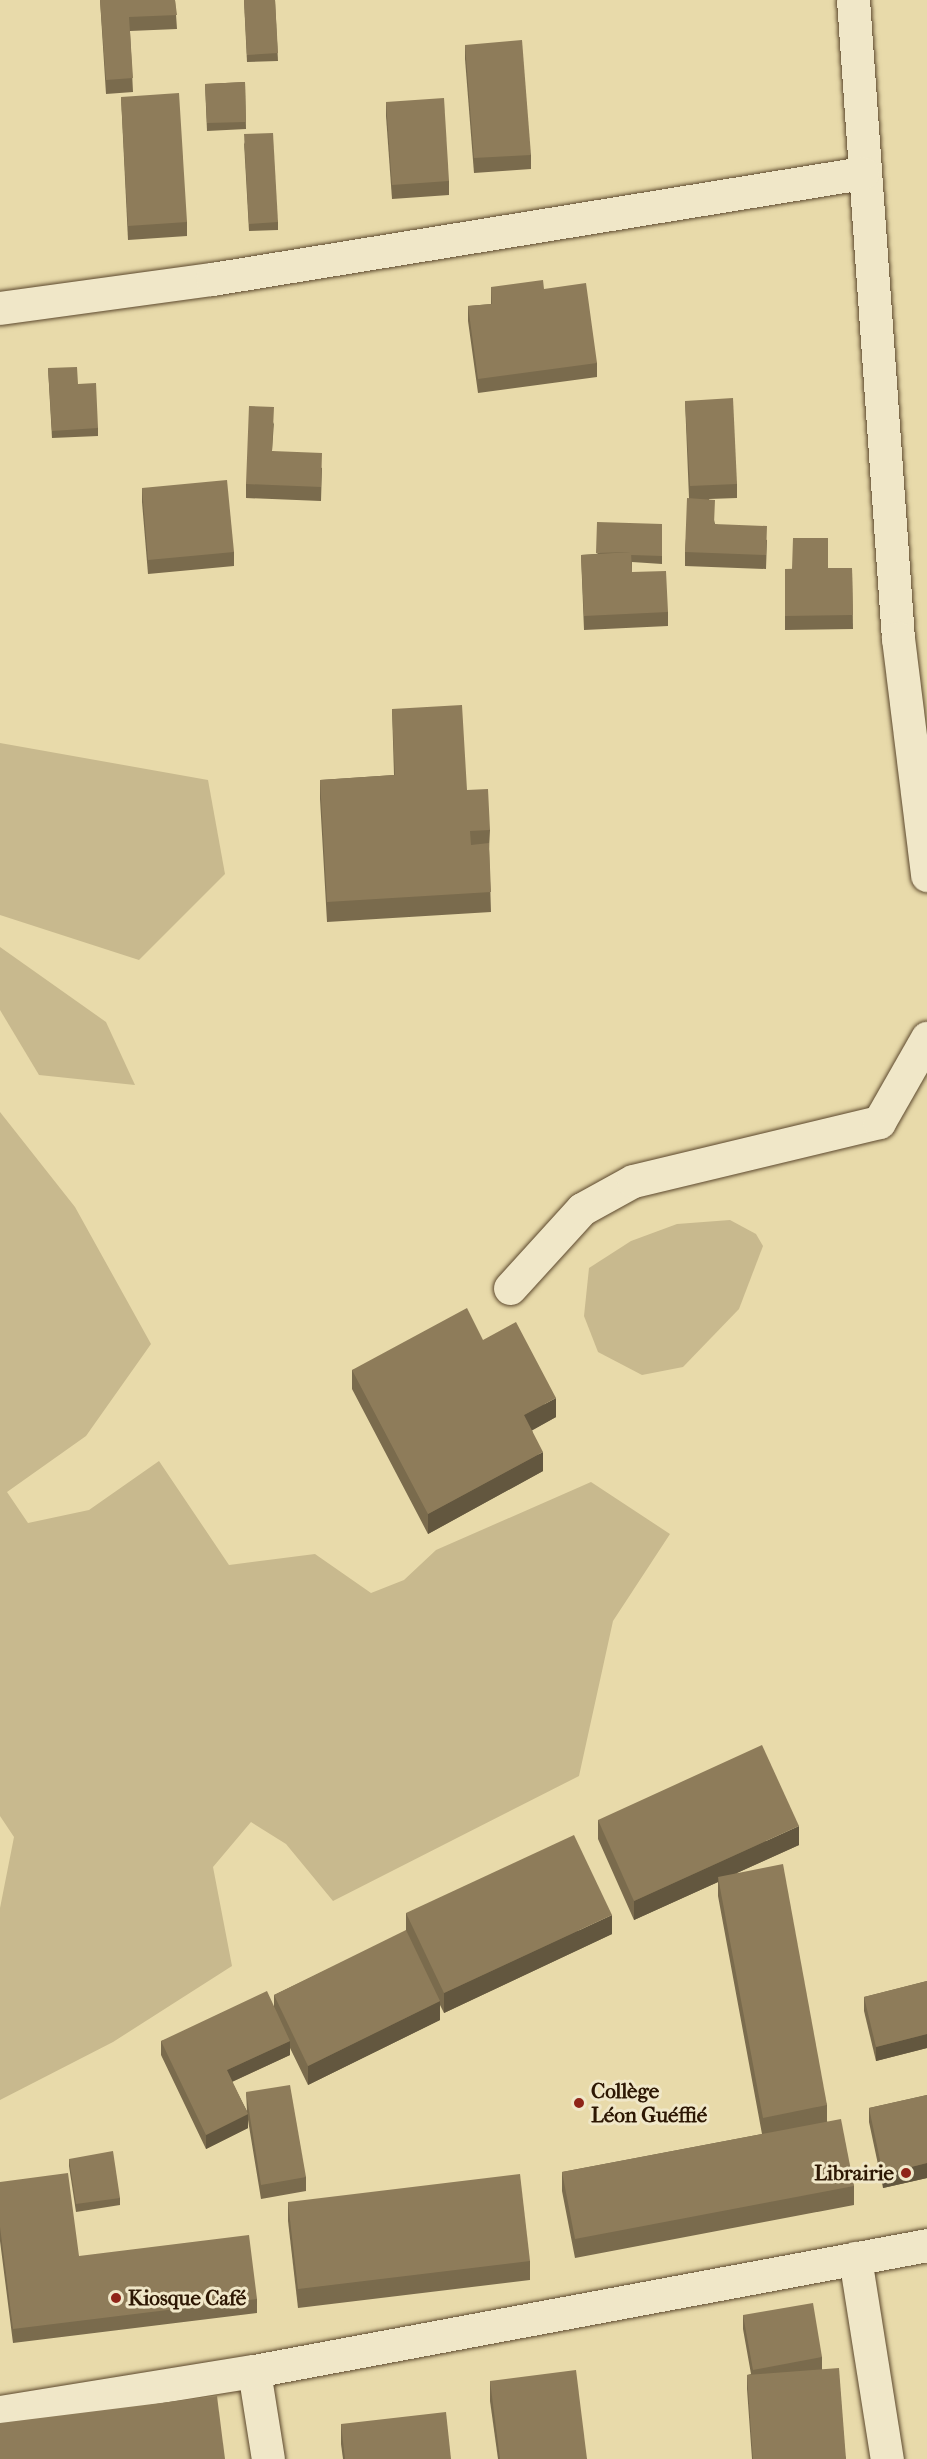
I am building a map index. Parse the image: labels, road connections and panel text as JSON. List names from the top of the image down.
{
  "places": ["Collège Léon Guéffié", "Librairie", "Kiosque Café"]
}
